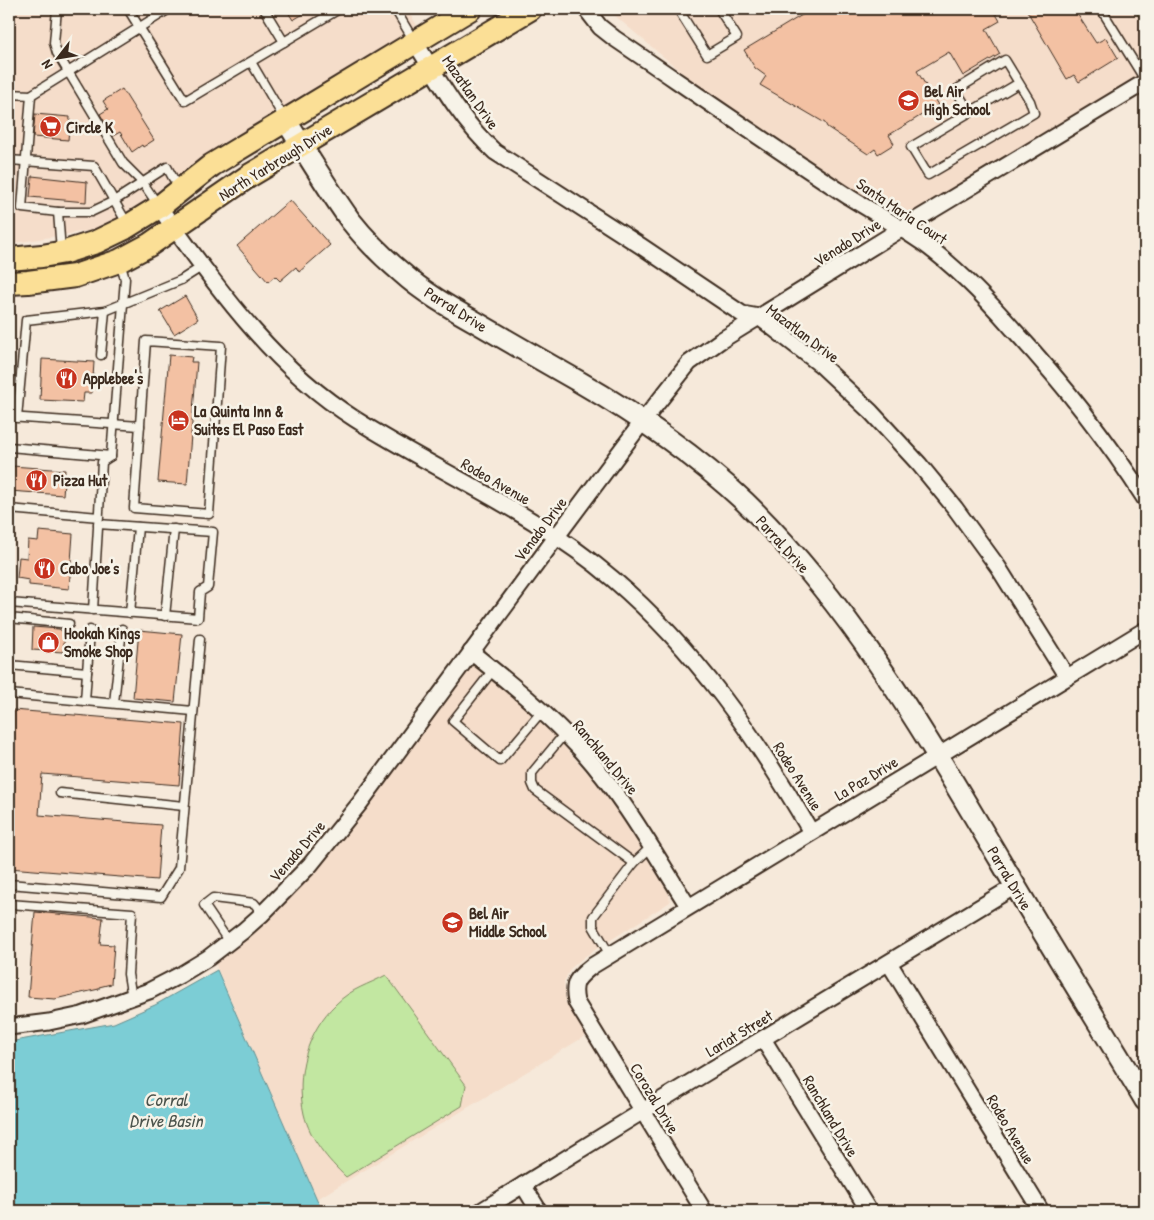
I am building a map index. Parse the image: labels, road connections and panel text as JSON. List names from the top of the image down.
{
  "streets": {
    "main road": ["North Yarbrough Drive"],
    "street": [
      "Mazatlan Drive",
      "Santa Maria Court",
      "Venado Drive",
      "Parral Drive",
      "Rodeo Avenue",
      "Ranchland Drive",
      "La Paz Drive",
      "Lariat Street",
      "Corozal Drive"
    ]
  },
  "crossings": [
    ["Mazatlan Drive", "North Yarbrough Drive"],
    ["Mazatlan Drive", "Venado Drive"],
    ["Mazatlan Drive", "La Paz Drive"],
    ["North Yarbrough Drive", "Parral Drive"],
    ["North Yarbrough Drive", "Rodeo Avenue"],
    ["Santa Maria Court", "Venado Drive"],
    ["Venado Drive", "Parral Drive"],
    ["Venado Drive", "Rodeo Avenue"],
    ["Venado Drive", "Ranchland Drive"],
    ["Parral Drive", "La Paz Drive"],
    ["Parral Drive", "Lariat Street"],
    ["Rodeo Avenue", "La Paz Drive"],
    ["Rodeo Avenue", "Lariat Street"],
    ["Ranchland Drive", "La Paz Drive"],
    ["Ranchland Drive", "Lariat Street"],
    ["La Paz Drive", "Corozal Drive"],
    ["Lariat Street", "Corozal Drive"]
  ],
  "water": ["Corral Drive Basin"],
  "places": {
    "school or university": ["Bel Air High School", "Bel Air Middle School"],
    "supermarket": ["Circle K"],
    "restaurant": ["Applebee's", "Pizza Hut", "Cabo Joe's"],
    "hotel": ["La Quinta Inn & Suites El Paso East"],
    "shop": ["Hookah Kings Smoke Shop"]
  },
  "north": "bottom left"
}
